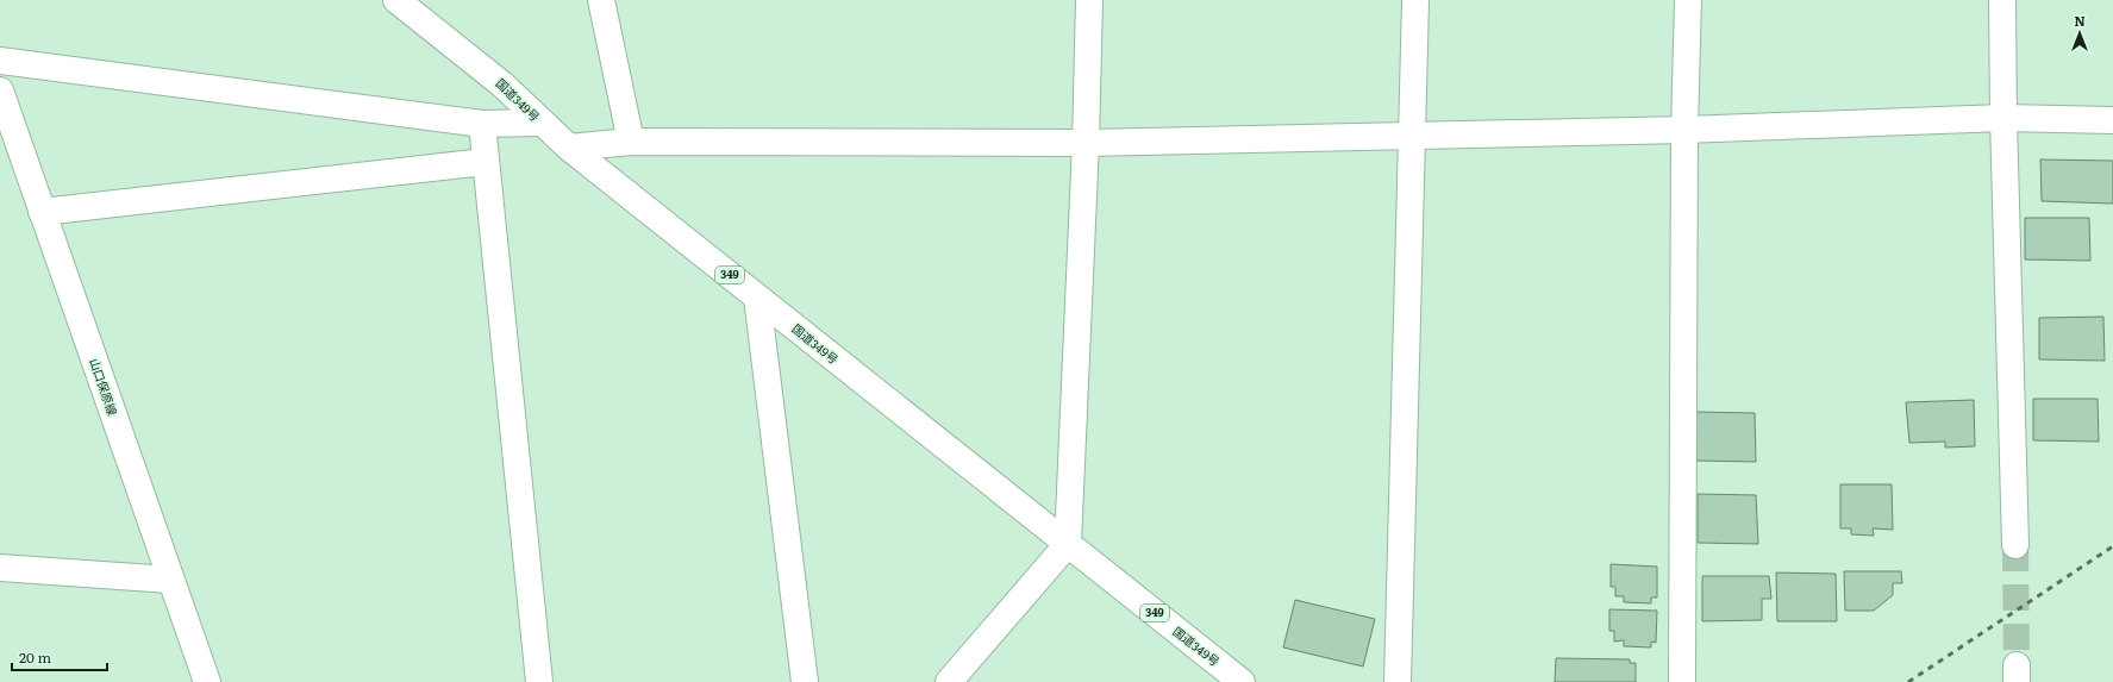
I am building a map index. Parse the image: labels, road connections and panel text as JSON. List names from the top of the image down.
{
  "streets": {
    "main road": ["国道349号", "349", "山口保原線"]
  },
  "scale_bar": "20 m",
  "north": "top"
}
